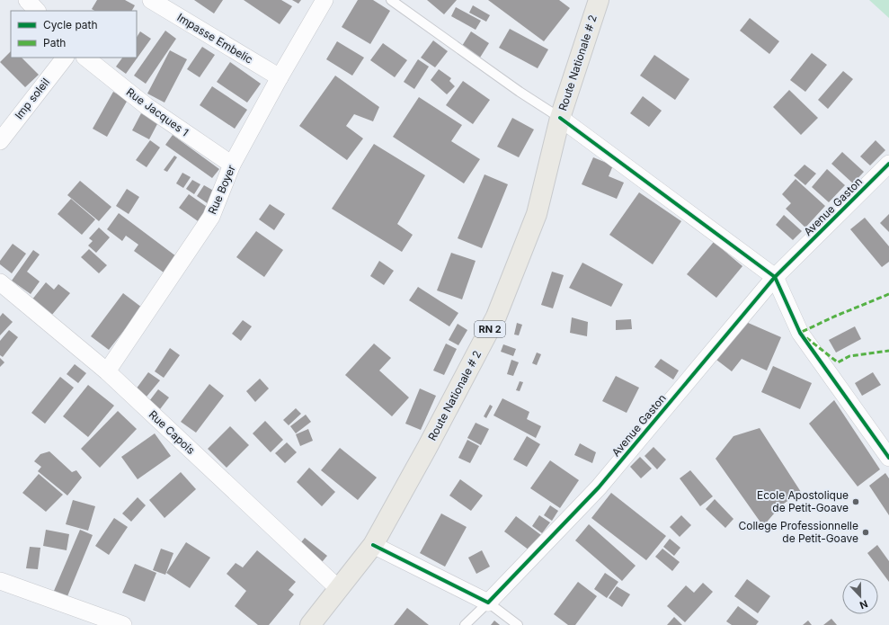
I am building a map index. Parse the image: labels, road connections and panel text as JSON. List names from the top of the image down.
{
  "streets": {
    "main road": ["Route Nationale # 2", "RN 2"],
    "street": [
      "Impasse Embelic",
      "Imp soleil",
      "Rue Jacques 1",
      "Rue Boyer",
      "Avenue Gaston",
      "Rue Capois"
    ]
  },
  "crossings": [
    ["Impasse Embelic", "Rue Boyer"],
    ["Route Nationale # 2", "Rue Capois"],
    ["Rue Jacques 1", "Rue Boyer"],
    ["Rue Boyer", "Rue Capois"]
  ],
  "places": ["Ecole Apostolique de Petit-Goave", "College Professionnelle de Petit-Goave"],
  "legend": ["Cycle path", "Path"],
  "north": "bottom"
}
